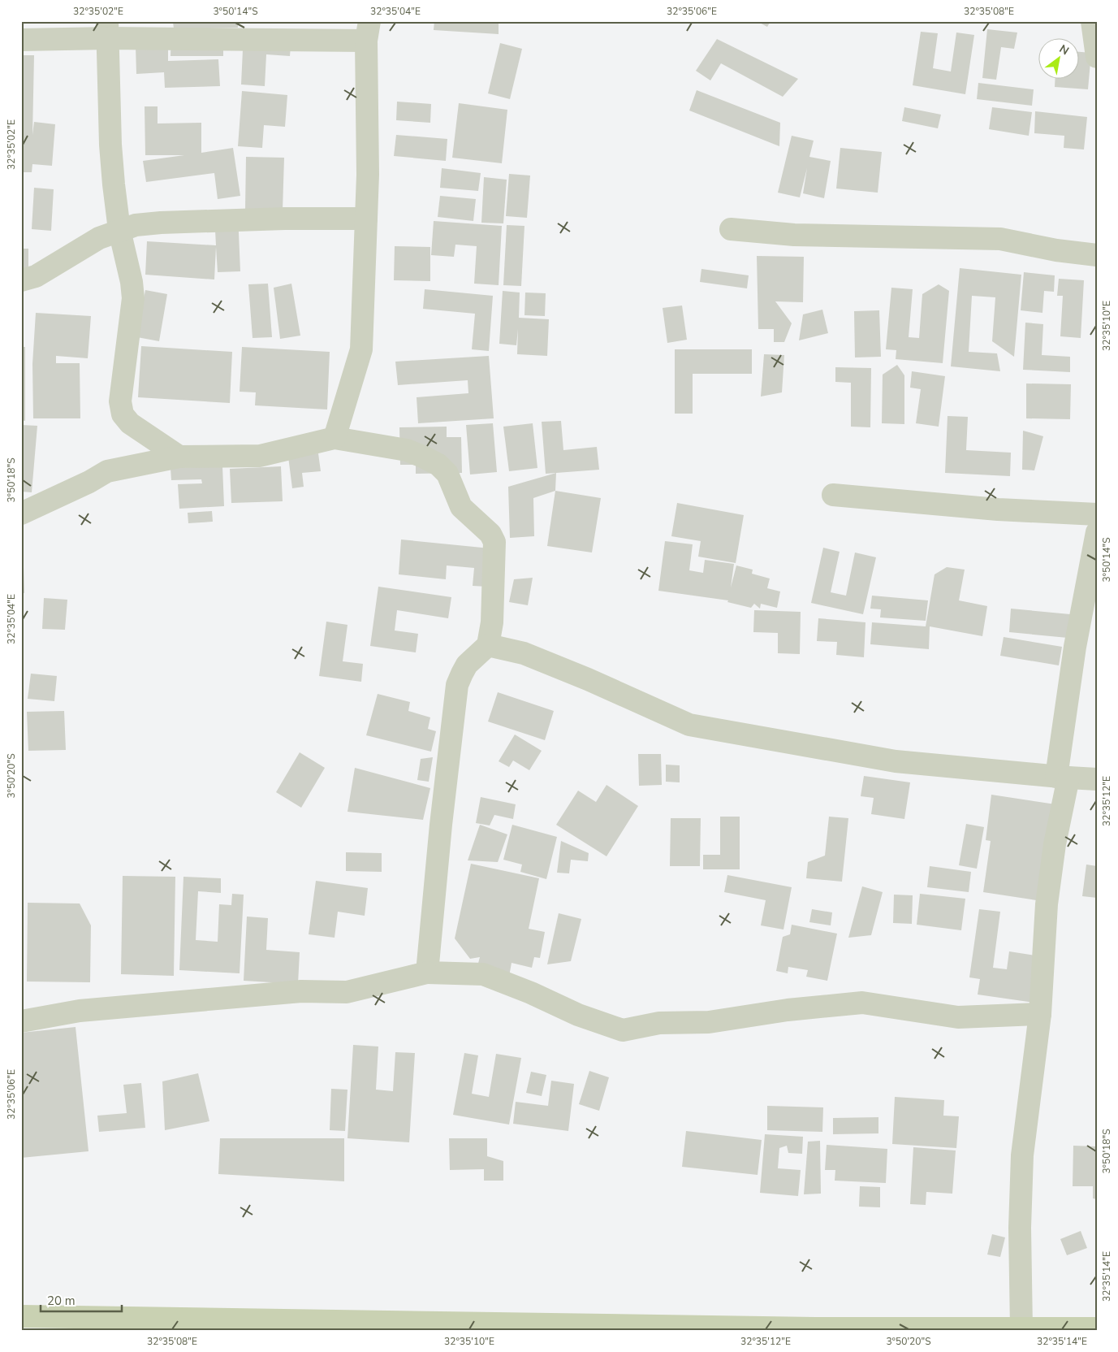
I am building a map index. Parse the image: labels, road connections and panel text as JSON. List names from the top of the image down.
{
  "scale_bar": "20 m",
  "north": "top right",
  "coordinates": [
    "32°35'02\"E",
    "3°50'14\"S",
    "32°35'04\"E",
    "32°35'06\"E",
    "32°35'08\"E",
    "32°35'10\"E",
    "3°50'18\"S",
    "3°50'20\"S",
    "32°35'12\"E",
    "32°35'14\"E"
  ]
}
